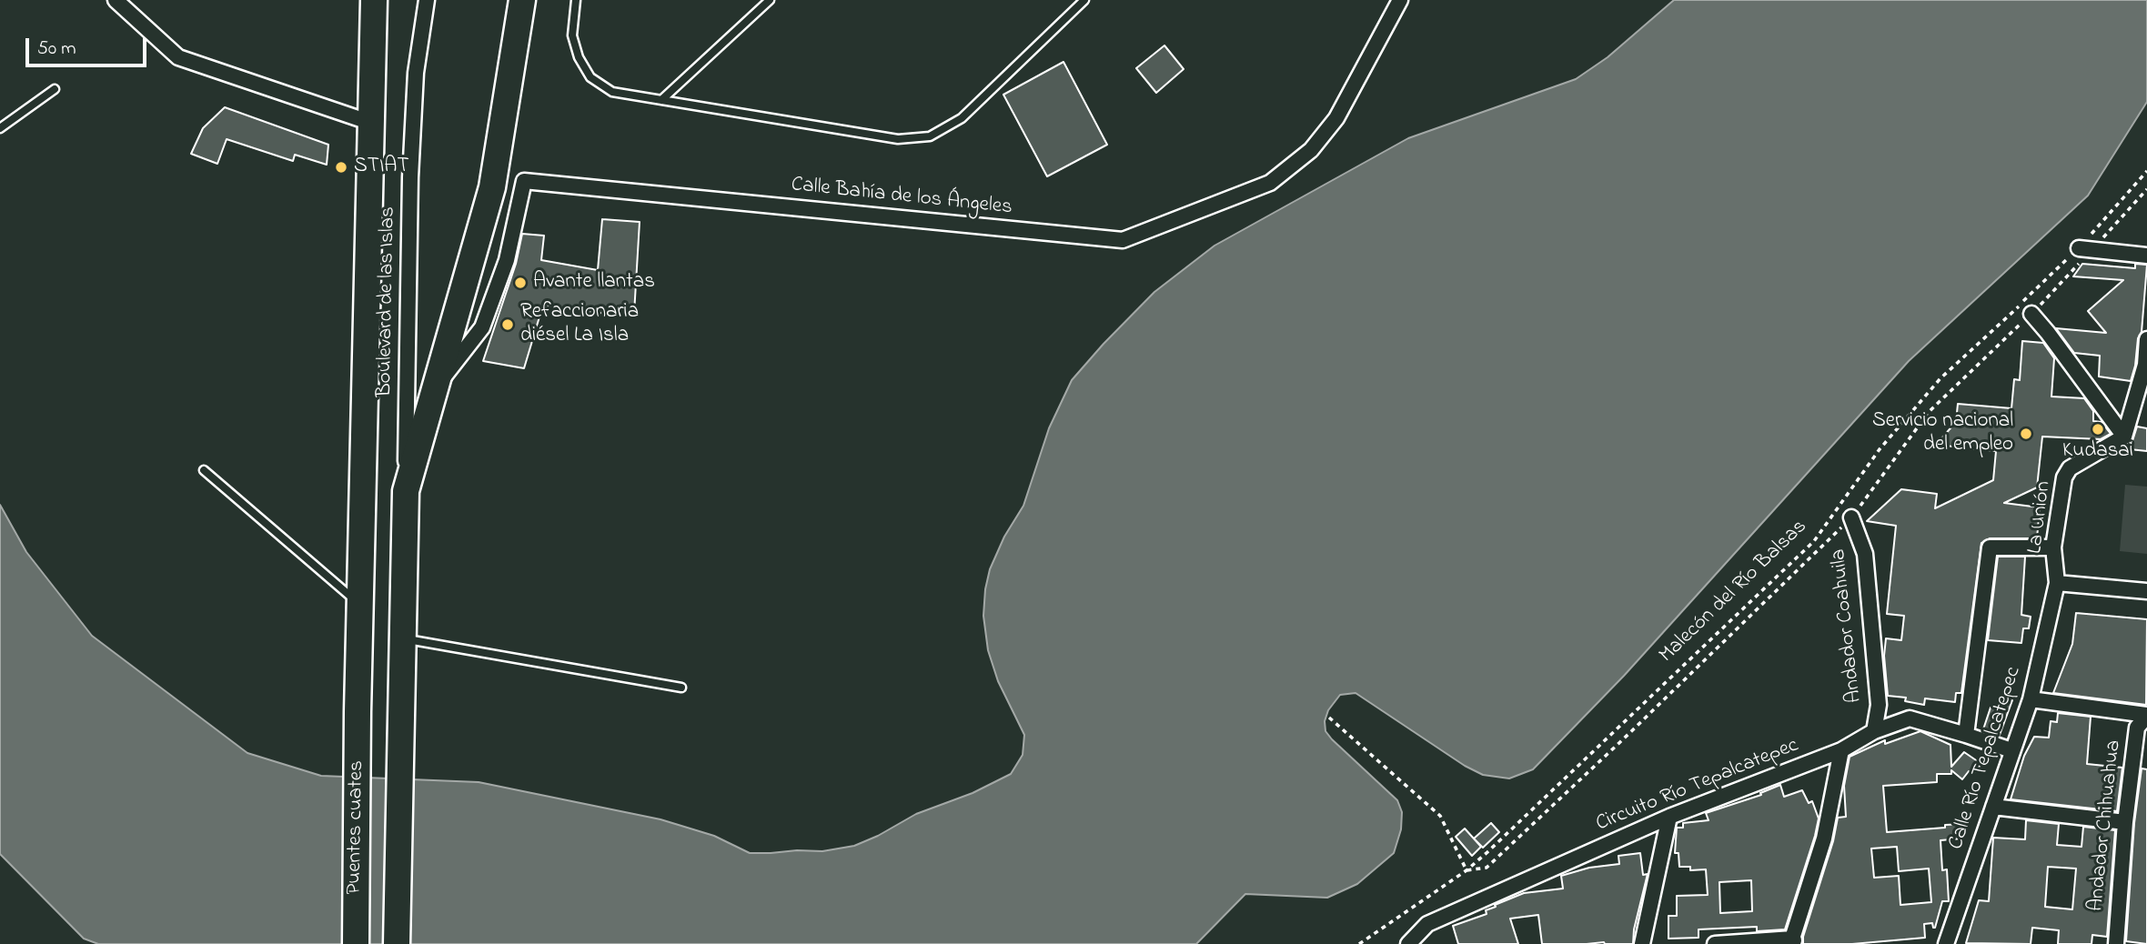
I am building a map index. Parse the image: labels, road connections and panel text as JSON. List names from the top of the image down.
{
  "streets": {
    "highway": ["Puentes cuates"],
    "street": [
      "Calle Bahía de los Ángeles",
      "Boulevard de las Islas",
      "La Unión",
      "Andador Coahuila",
      "Calle Río Tepalcatepec",
      "Circuito Río Tepalcatepec",
      "Andador Chihuahua"
    ],
    "path": ["Malecón del Río Balsas"]
  },
  "crossings": [
    ["Calle Bahía de los Ángeles", "Puentes cuates"],
    ["Boulevard de las Islas", "Puentes cuates"],
    ["La Unión", "Calle Río Tepalcatepec"],
    ["Andador Coahuila", "Circuito Río Tepalcatepec"],
    ["Calle Río Tepalcatepec", "Circuito Río Tepalcatepec"]
  ],
  "places": [
    "STIAT",
    "Avante llantas",
    "Refaccionaria diésel La Isla",
    "Kudasai",
    "Servicio nacional del empleo"
  ],
  "scale_bar": "50 m"
}
